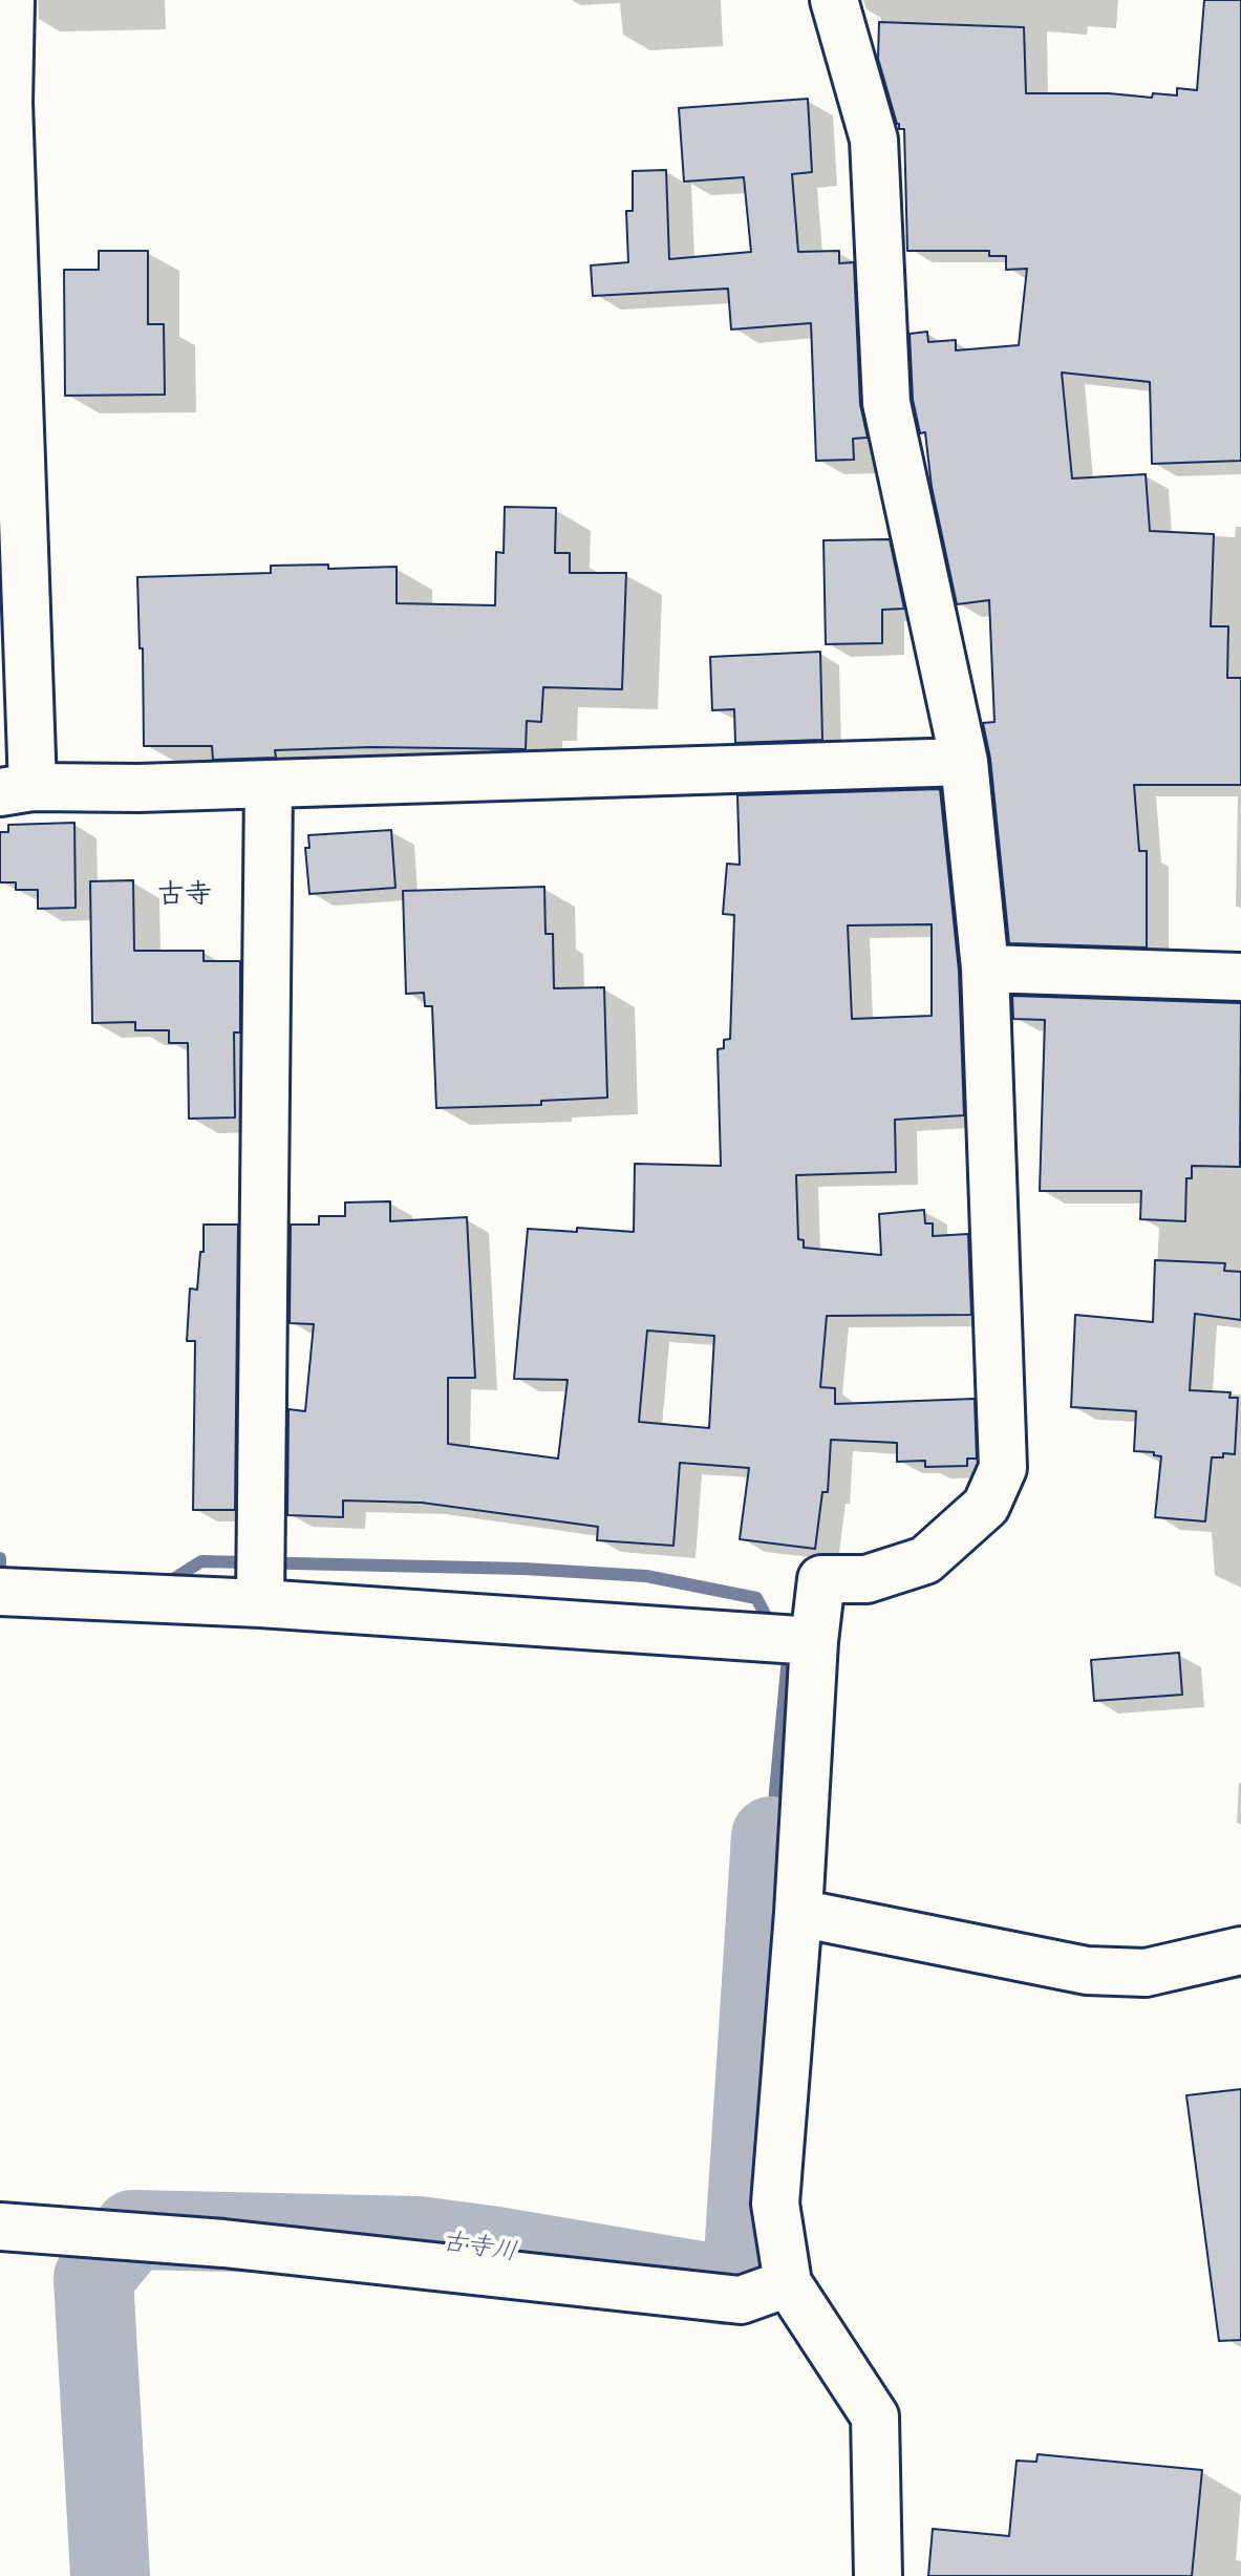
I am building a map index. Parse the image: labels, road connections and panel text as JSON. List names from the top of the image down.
{
  "districts": ["古寺"],
  "water": ["古寺川"]
}
